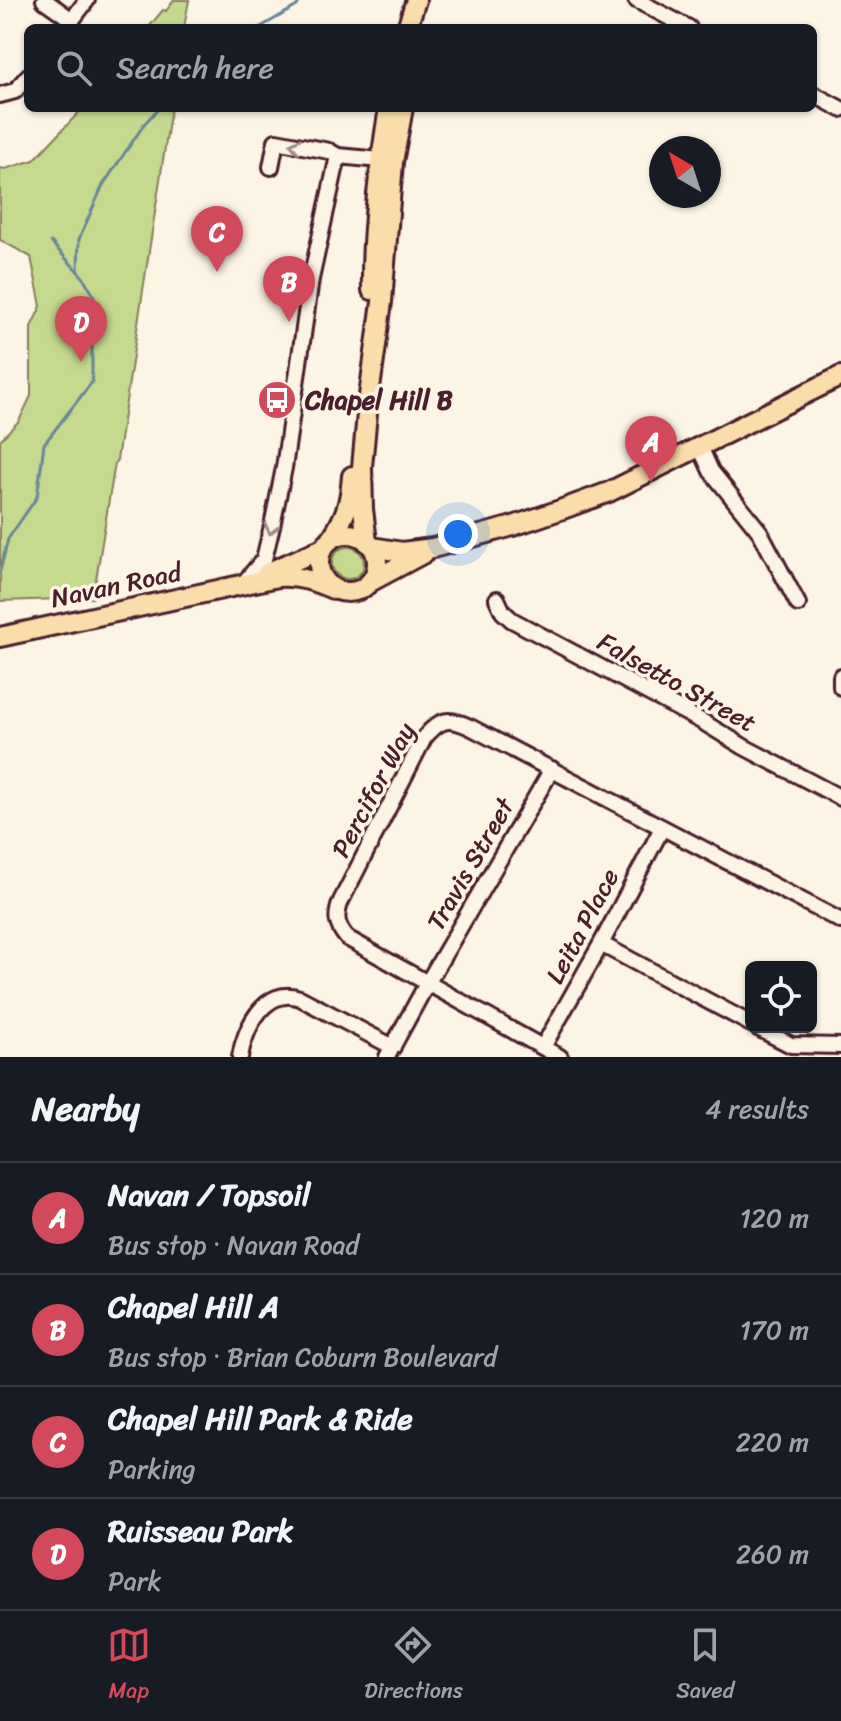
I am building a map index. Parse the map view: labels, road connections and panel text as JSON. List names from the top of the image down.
{
  "streets": {
    "main road": ["Navan Road"],
    "street": [
      "Falsetto Street",
      "Percifor Way",
      "Travis Street",
      "Leita Place"
    ]
  },
  "crossings": [
    ["Percifor Way", "Travis Street"],
    ["Percifor Way", "Leita Place"]
  ],
  "places": {
    "bus stop": ["Chapel Hill B"]
  },
  "north": "top left",
  "page": {
    "search": "Search here",
    "pins": [
      "C",
      "B",
      "D",
      "A"
    ],
    "heading": ["Nearby", "4 results"],
    "list": [
      {
        "mark": "A",
        "name": "Navan / Topsoil",
        "note": "Bus stop · Navan Road",
        "value": "120 m"
      },
      {
        "mark": "B",
        "name": "Chapel Hill A",
        "note": "Bus stop · Brian Coburn Boulevard",
        "value": "170 m"
      },
      {
        "mark": "C",
        "name": "Chapel Hill Park & Ride",
        "note": "Parking",
        "value": "220 m"
      },
      {
        "mark": "D",
        "name": "Ruisseau Park",
        "note": "Park",
        "value": "260 m"
      }
    ],
    "nav": ["Map", "Directions", "Saved"]
  }
}
